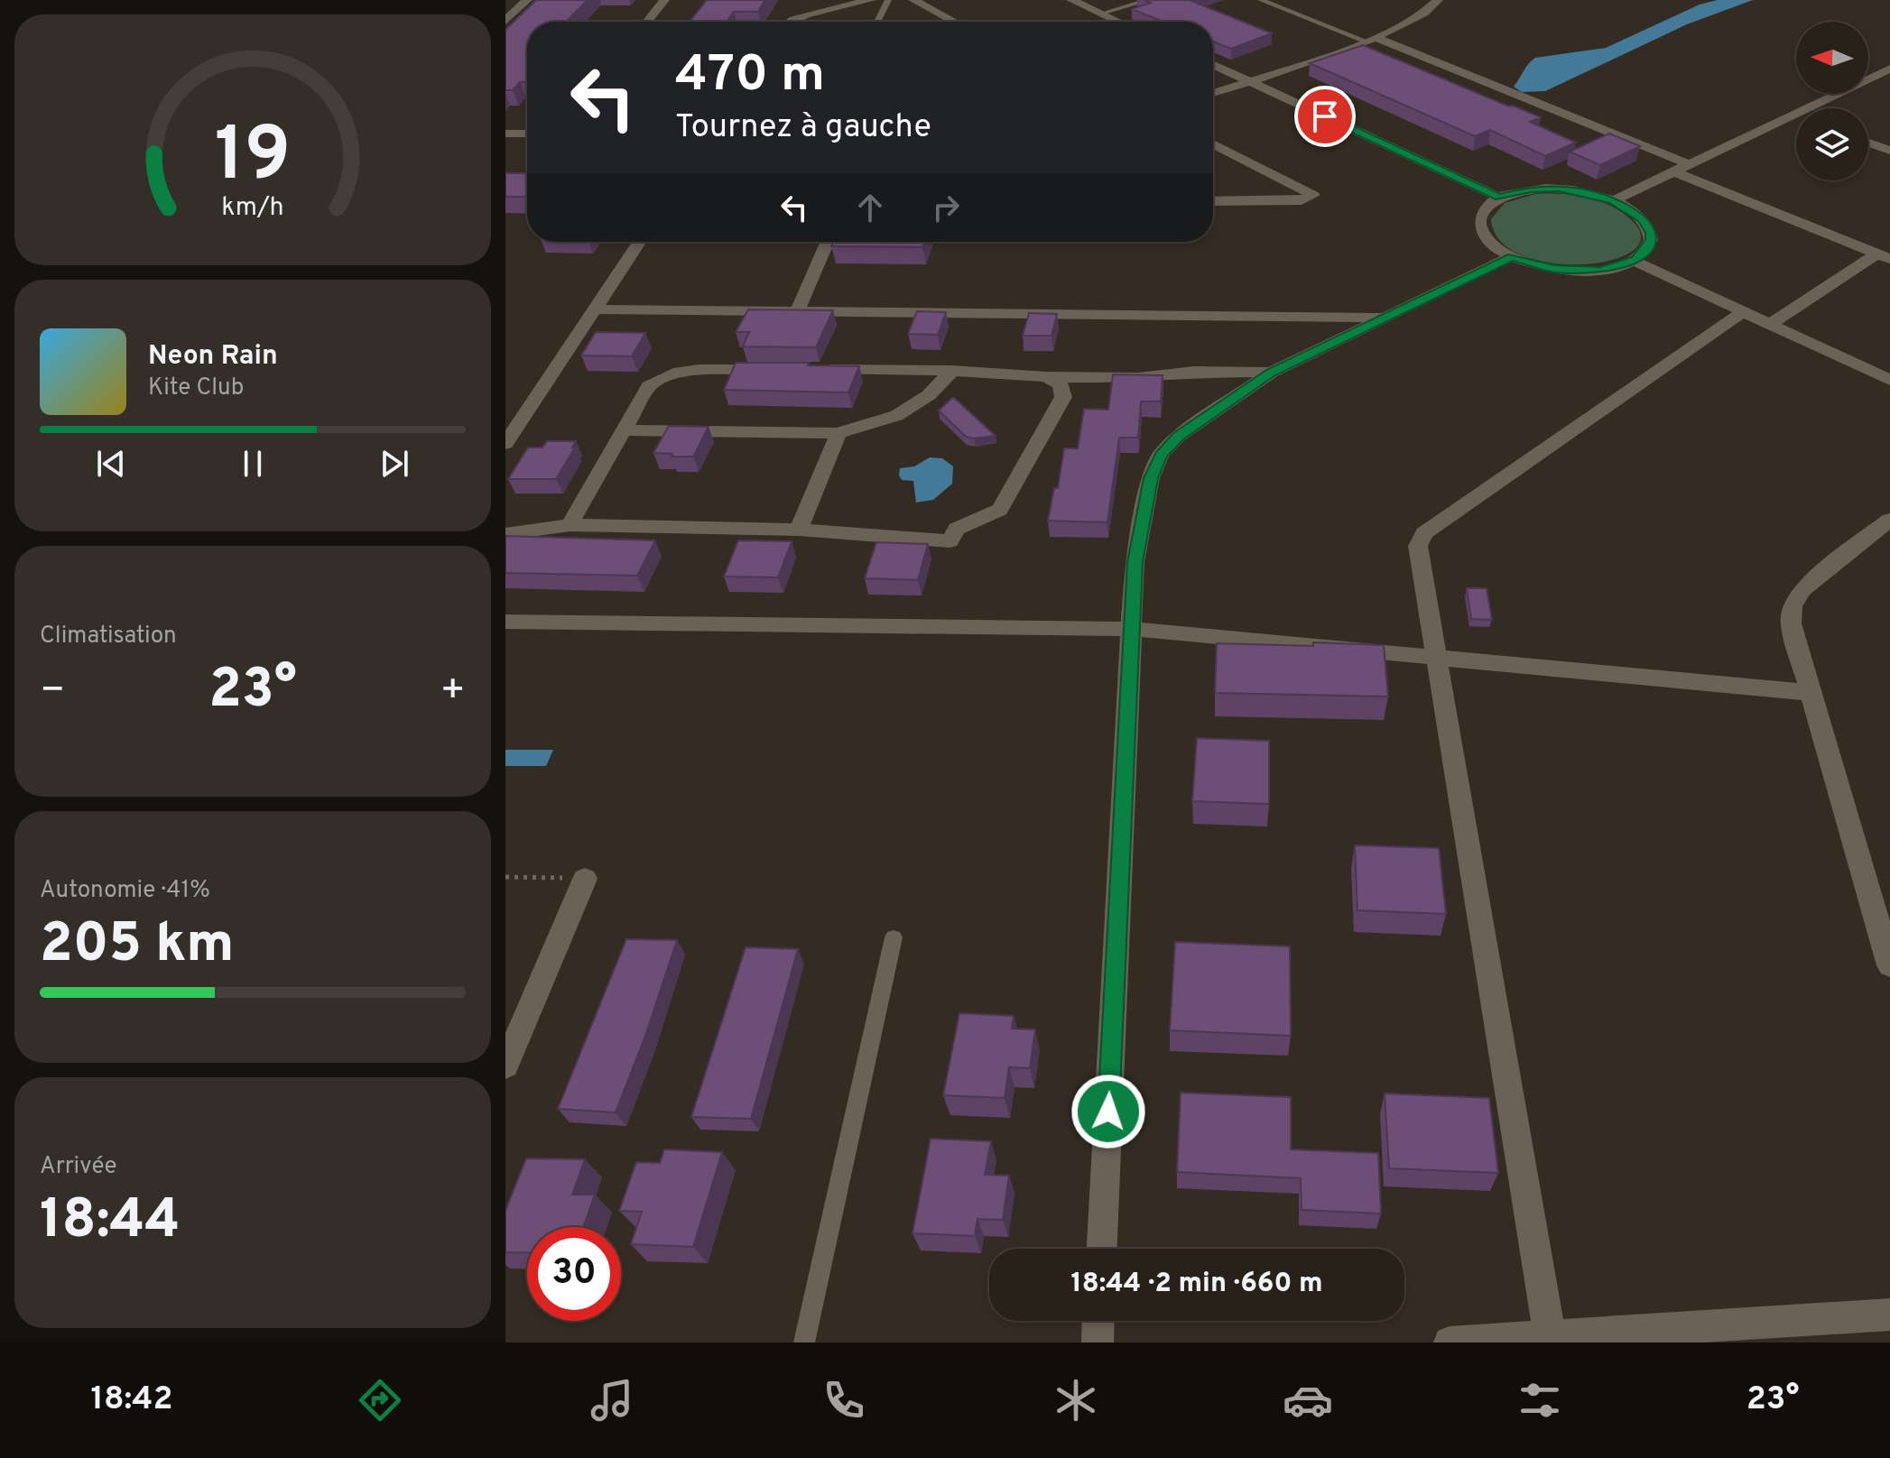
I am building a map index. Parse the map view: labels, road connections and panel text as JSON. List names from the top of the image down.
{
  "north": "left",
  "page": {
    "turn": ["470 m", "Tournez à gauche"],
    "song": ["Neon Rain", "Kite Club"],
    "tile": [
      "Climatisation",
      ["Autonomie · 41%", "205 km"],
      ["Arrivée", "18:44"]
    ],
    "heat": ["−", "23°", "+"],
    "limit": "30",
    "trip": "18:44 · 2 min · 660 m",
    "tabs": ["18:42", "23°"],
    "gauge": ["19", "km/h"]
  }
}
